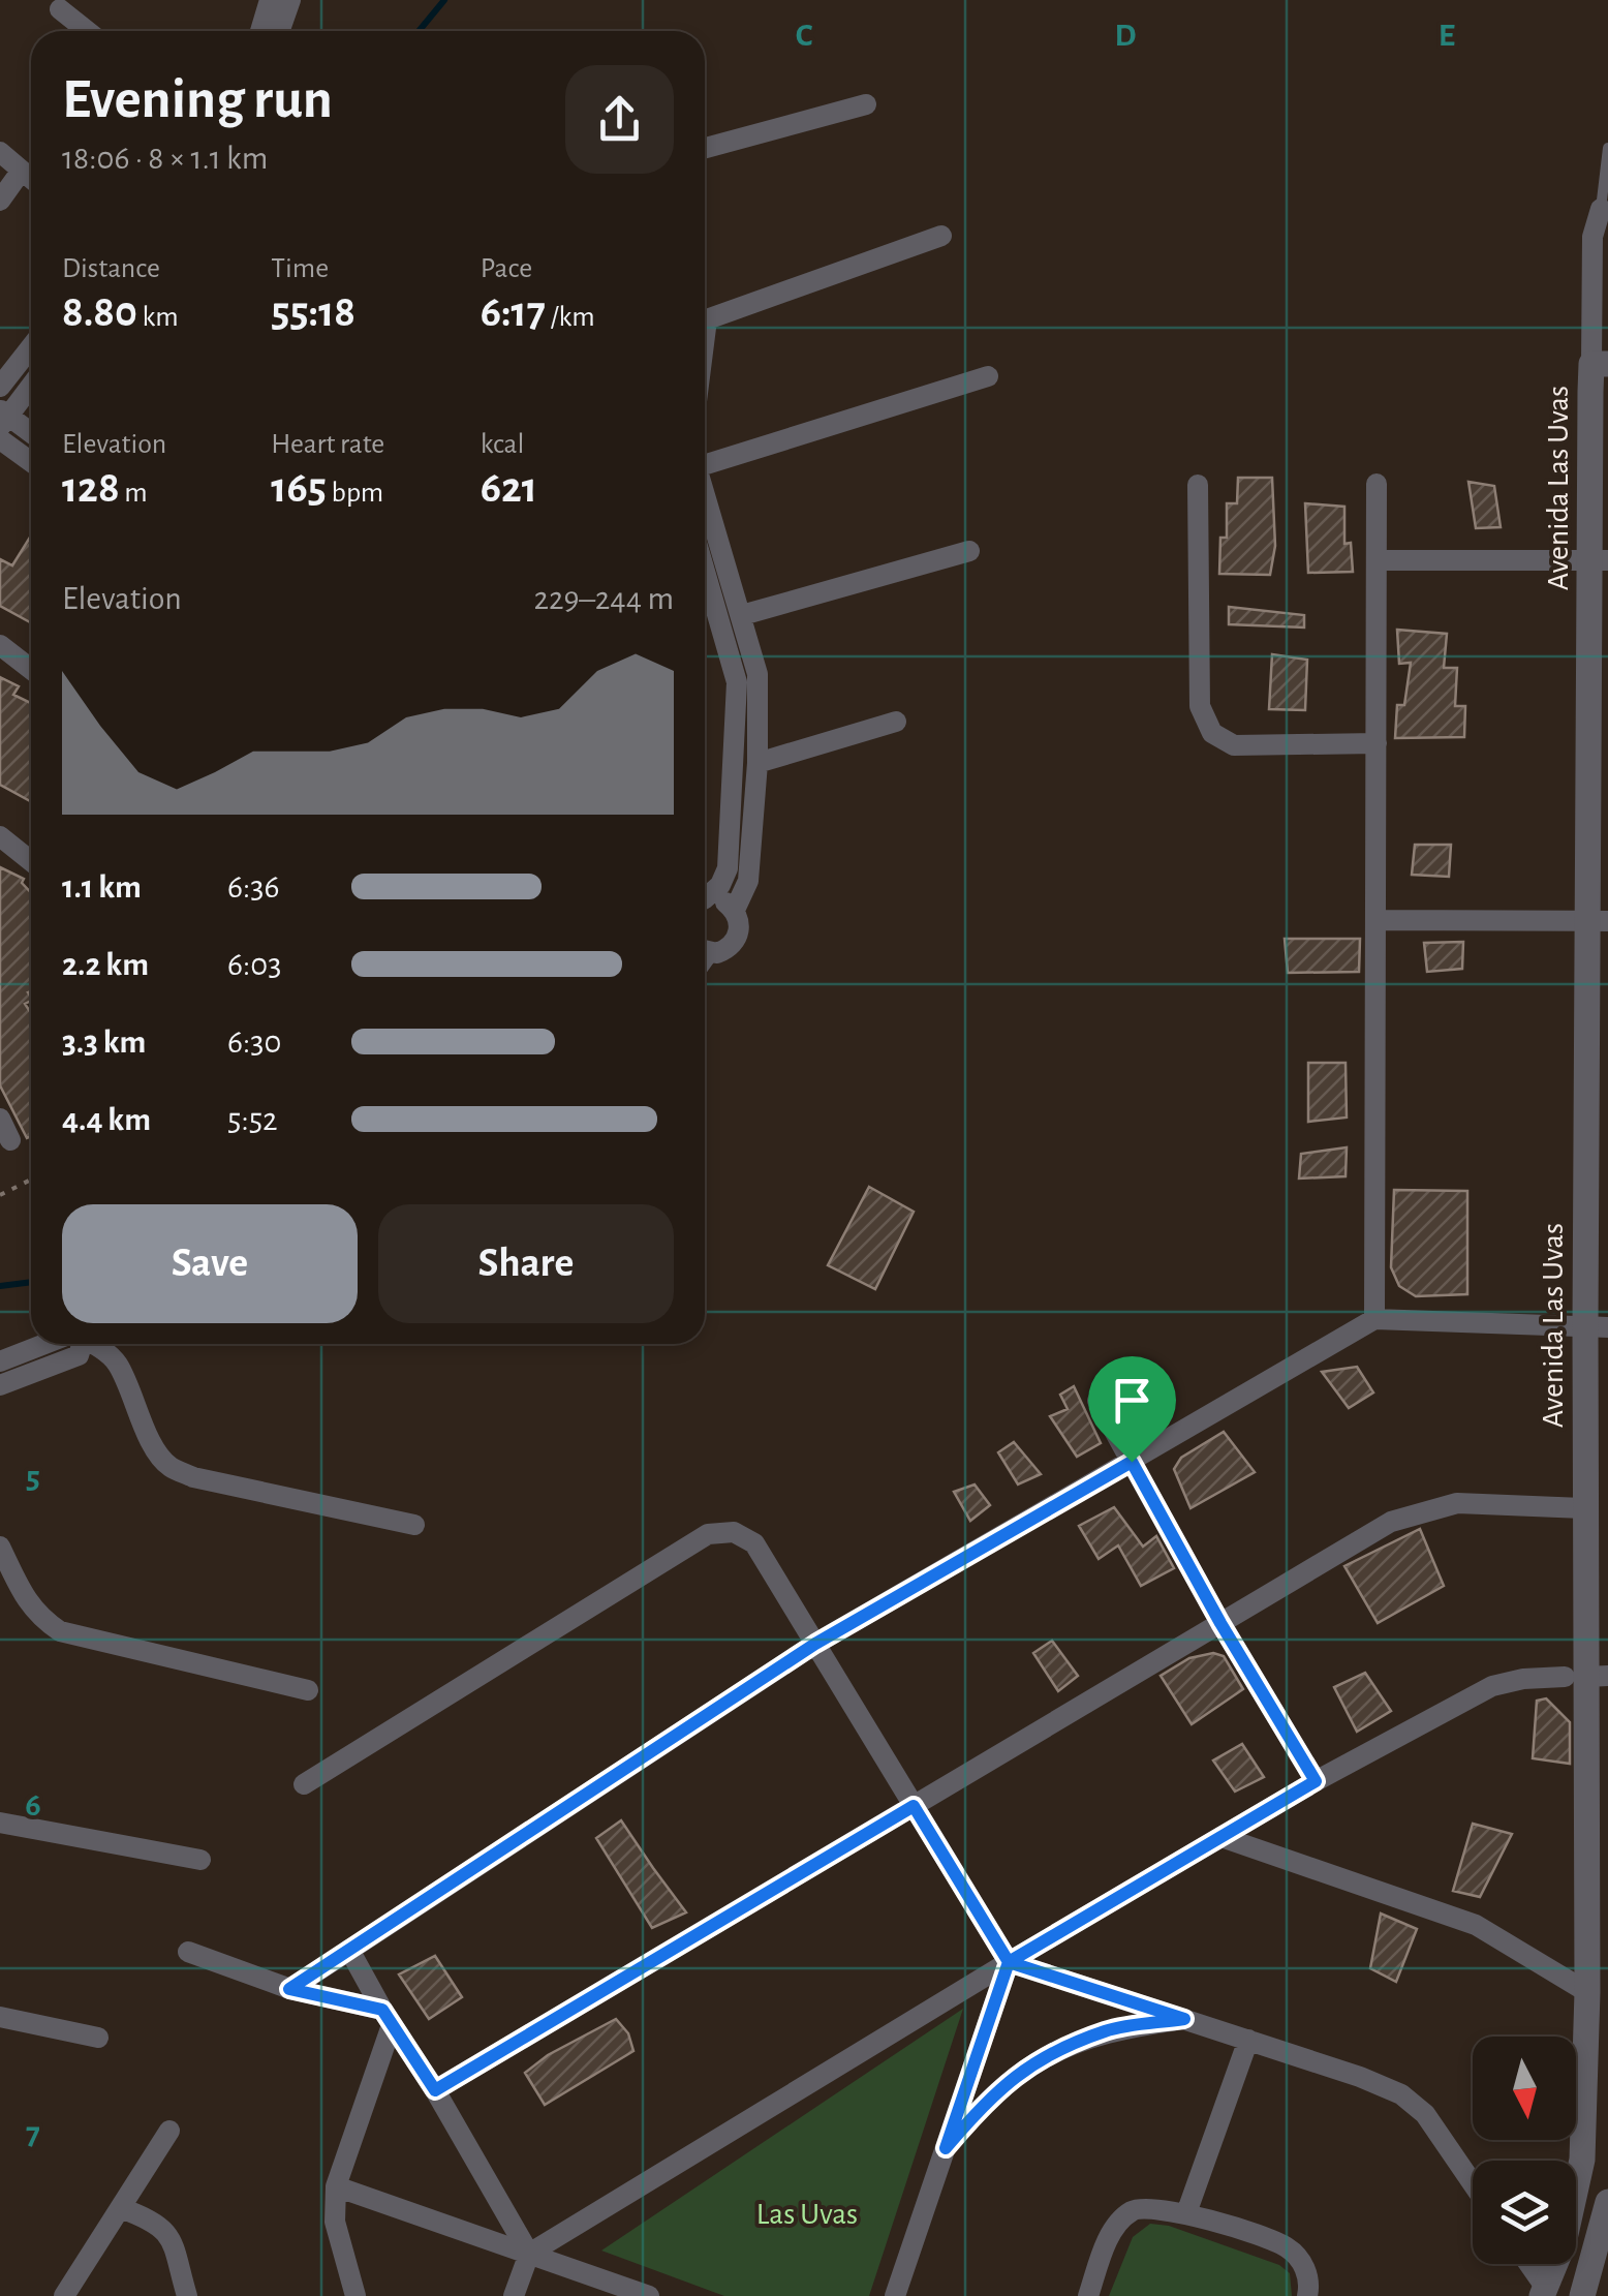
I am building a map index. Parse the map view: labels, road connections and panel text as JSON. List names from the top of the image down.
{
  "streets": {
    "street": ["Avenida Las Uvas"]
  },
  "parks": ["Las Uvas"],
  "north": "bottom",
  "page": {
    "heading": ["Evening run", "18:06 · 8 × 1.1 km"],
    "stats": [
      ["Distance", "8.80 km"],
      ["Time", "55:18"],
      ["Pace", "6:17 /km"],
      ["Elevation", "128 m"],
      ["Heart rate", "165 bpm"],
      ["kcal", "621"]
    ],
    "chart": ["Elevation", "229–244 m"],
    "list": [
      {
        "name": "1.1 km",
        "note": "6:36"
      },
      {
        "name": "2.2 km",
        "note": "6:03"
      },
      {
        "name": "3.3 km",
        "note": "6:30"
      },
      {
        "name": "4.4 km",
        "note": "5:52"
      }
    ],
    "buttons": ["Save", "Share"]
  },
  "grid": {
    "columns": ["C", "D", "E"],
    "rows": ["5", "6", "7"]
  }
}
